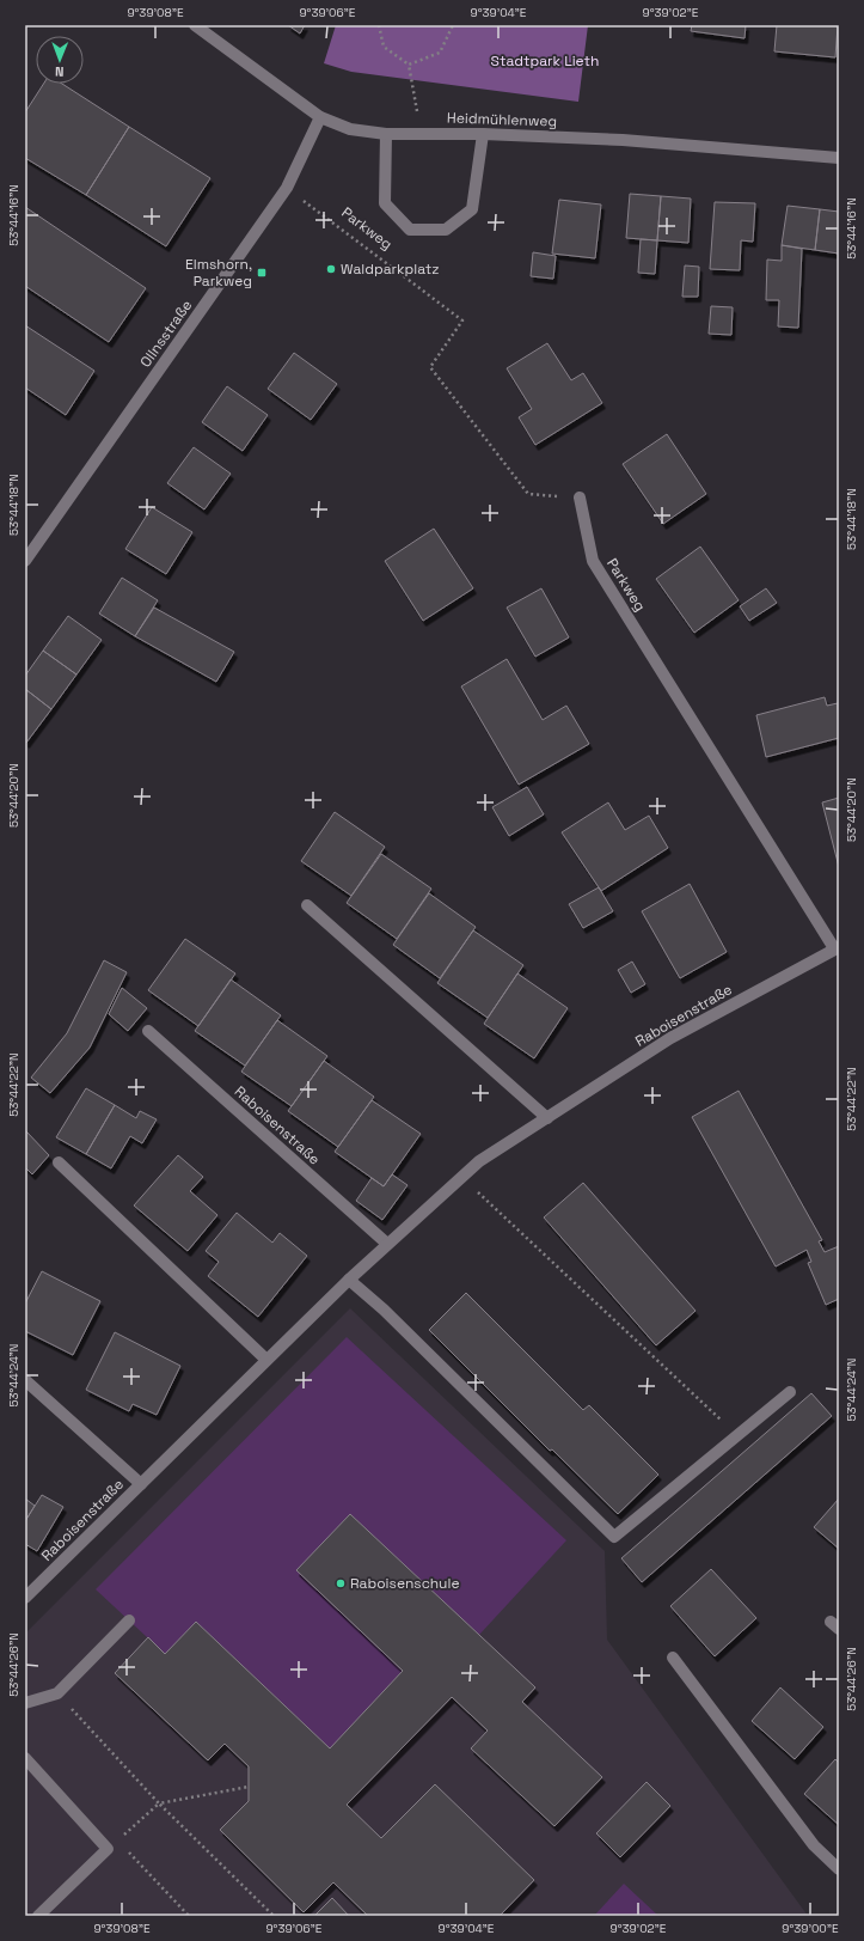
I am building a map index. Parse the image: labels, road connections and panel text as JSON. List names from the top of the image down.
{
  "streets": {
    "street": [
      "Heidmühlenweg",
      "Parkweg",
      "Ollnsstraße",
      "Raboisenstraße"
    ]
  },
  "crossings": [
    ["Heidmühlenweg", "Ollnsstraße"],
    ["Parkweg", "Ollnsstraße"],
    ["Parkweg", "Raboisenstraße"]
  ],
  "parks": ["Stadtpark Lieth"],
  "places": {
    "other": ["Waldparkplatz", "Raboisenschule"],
    "transit": ["Elmshorn, Parkweg"]
  },
  "north": "bottom",
  "coordinates": [
    "9°39'08\"E",
    "9°39'06\"E",
    "9°39'04\"E",
    "9°39'02\"E",
    "53°44'16\"N",
    "53°44'18\"N",
    "53°44'20\"N",
    "53°44'22\"N",
    "53°44'24\"N",
    "53°44'26\"N",
    "9°39'00\"E"
  ]
}
